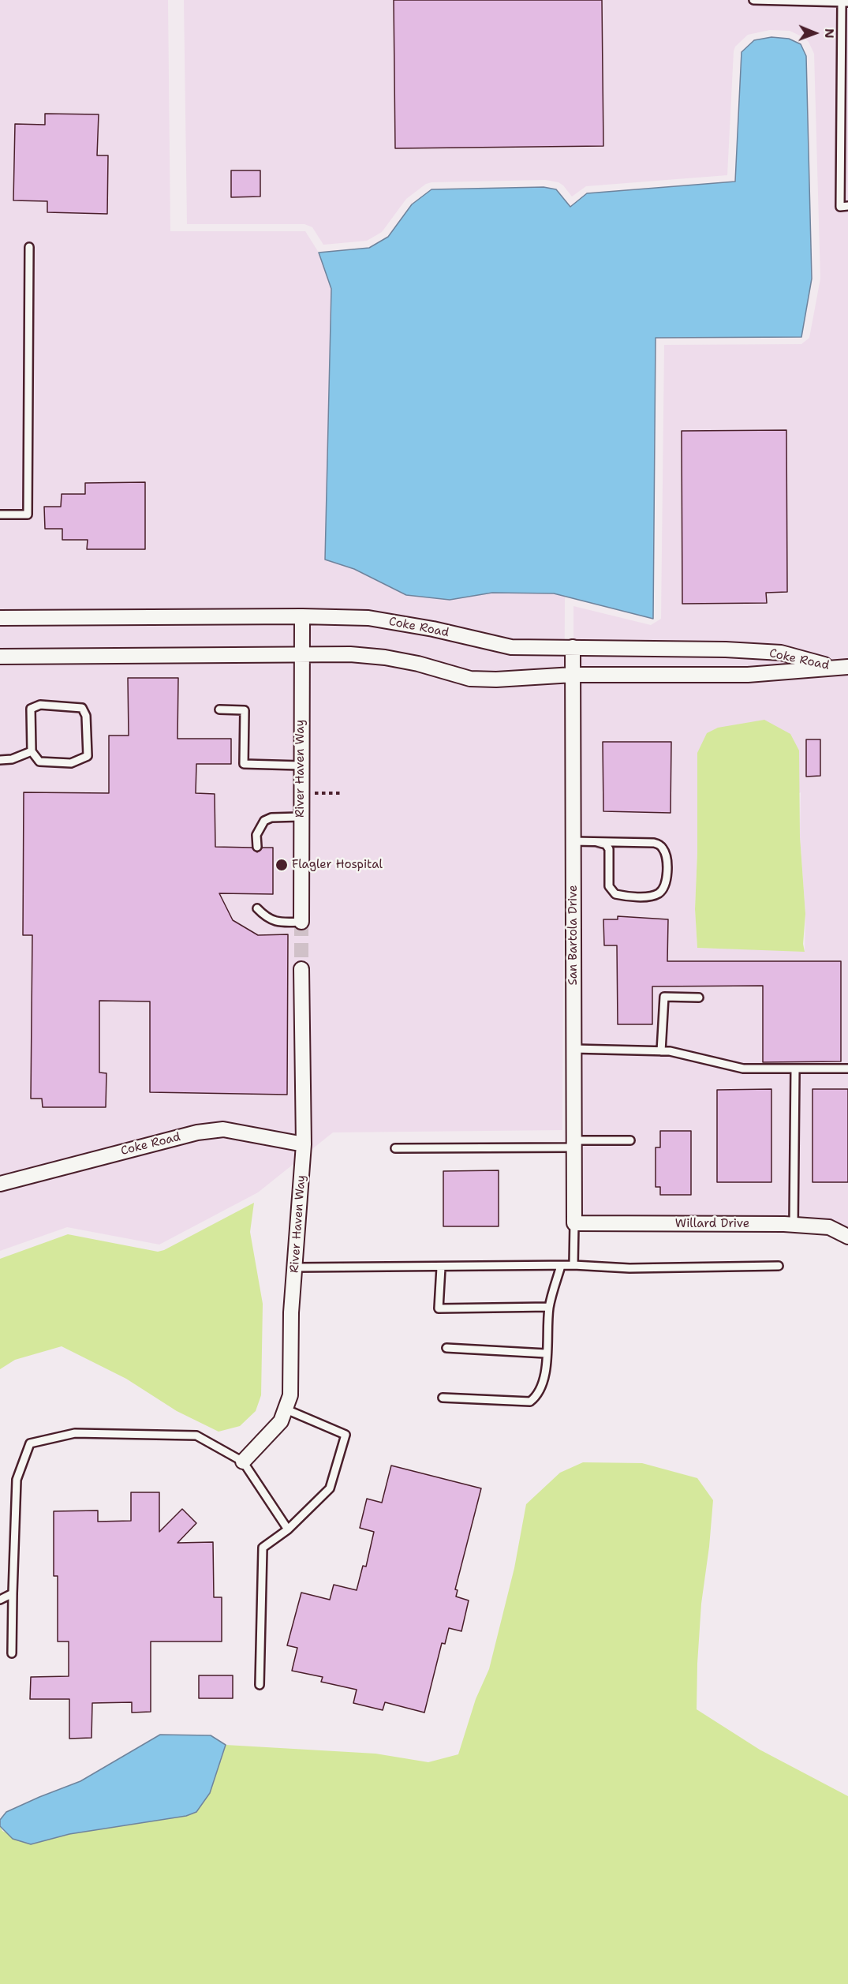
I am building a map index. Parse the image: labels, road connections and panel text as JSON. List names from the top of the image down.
{
  "streets": {
    "street": [
      "Coke Road",
      "River Haven Way",
      "San Bartola Drive",
      "Willard Drive"
    ]
  },
  "crossings": [
    ["Coke Road", "River Haven Way"],
    ["Coke Road", "San Bartola Drive"],
    ["San Bartola Drive", "Willard Drive"]
  ],
  "places": ["Flagler Hospital"],
  "north": "right"
}
